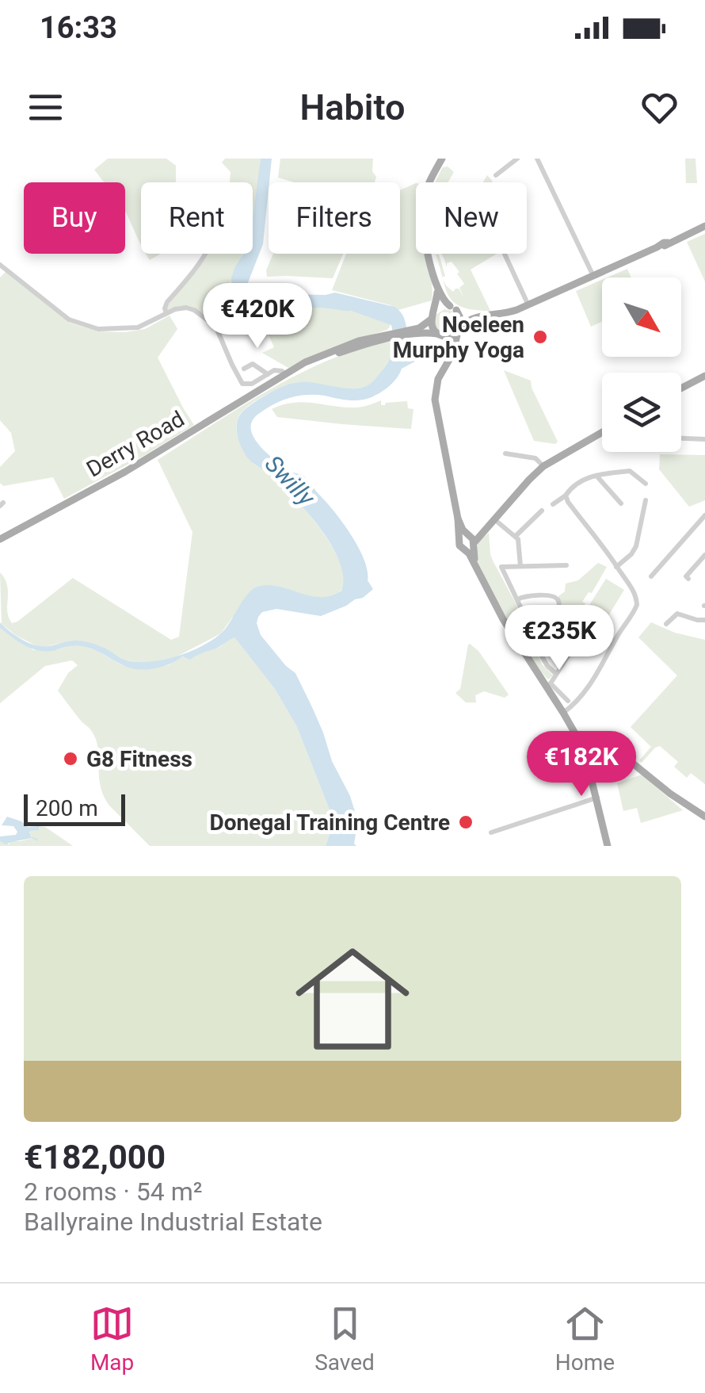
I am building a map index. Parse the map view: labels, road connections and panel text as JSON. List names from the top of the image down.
{
  "streets": {
    "main road": ["Derry Road"]
  },
  "water": ["Swilly"],
  "places": ["Noeleen Murphy Yoga", "G8 Fitness", "Donegal Training Centre"],
  "scale_bar": "200 m",
  "north": "bottom right",
  "page": {
    "status": "16:33",
    "header": "Habito",
    "chip": [
      "Buy",
      "Rent",
      "Filters",
      "New"
    ],
    "price": ["€420K", "€235K", "€182K"],
    "scale": "200 m",
    "list": [
      {
        "name": "€182,000",
        "note": "2 rooms · 54 m² · Ballyraine Industrial Estate"
      }
    ],
    "tabs": ["Map", "Saved", "Home"]
  }
}
